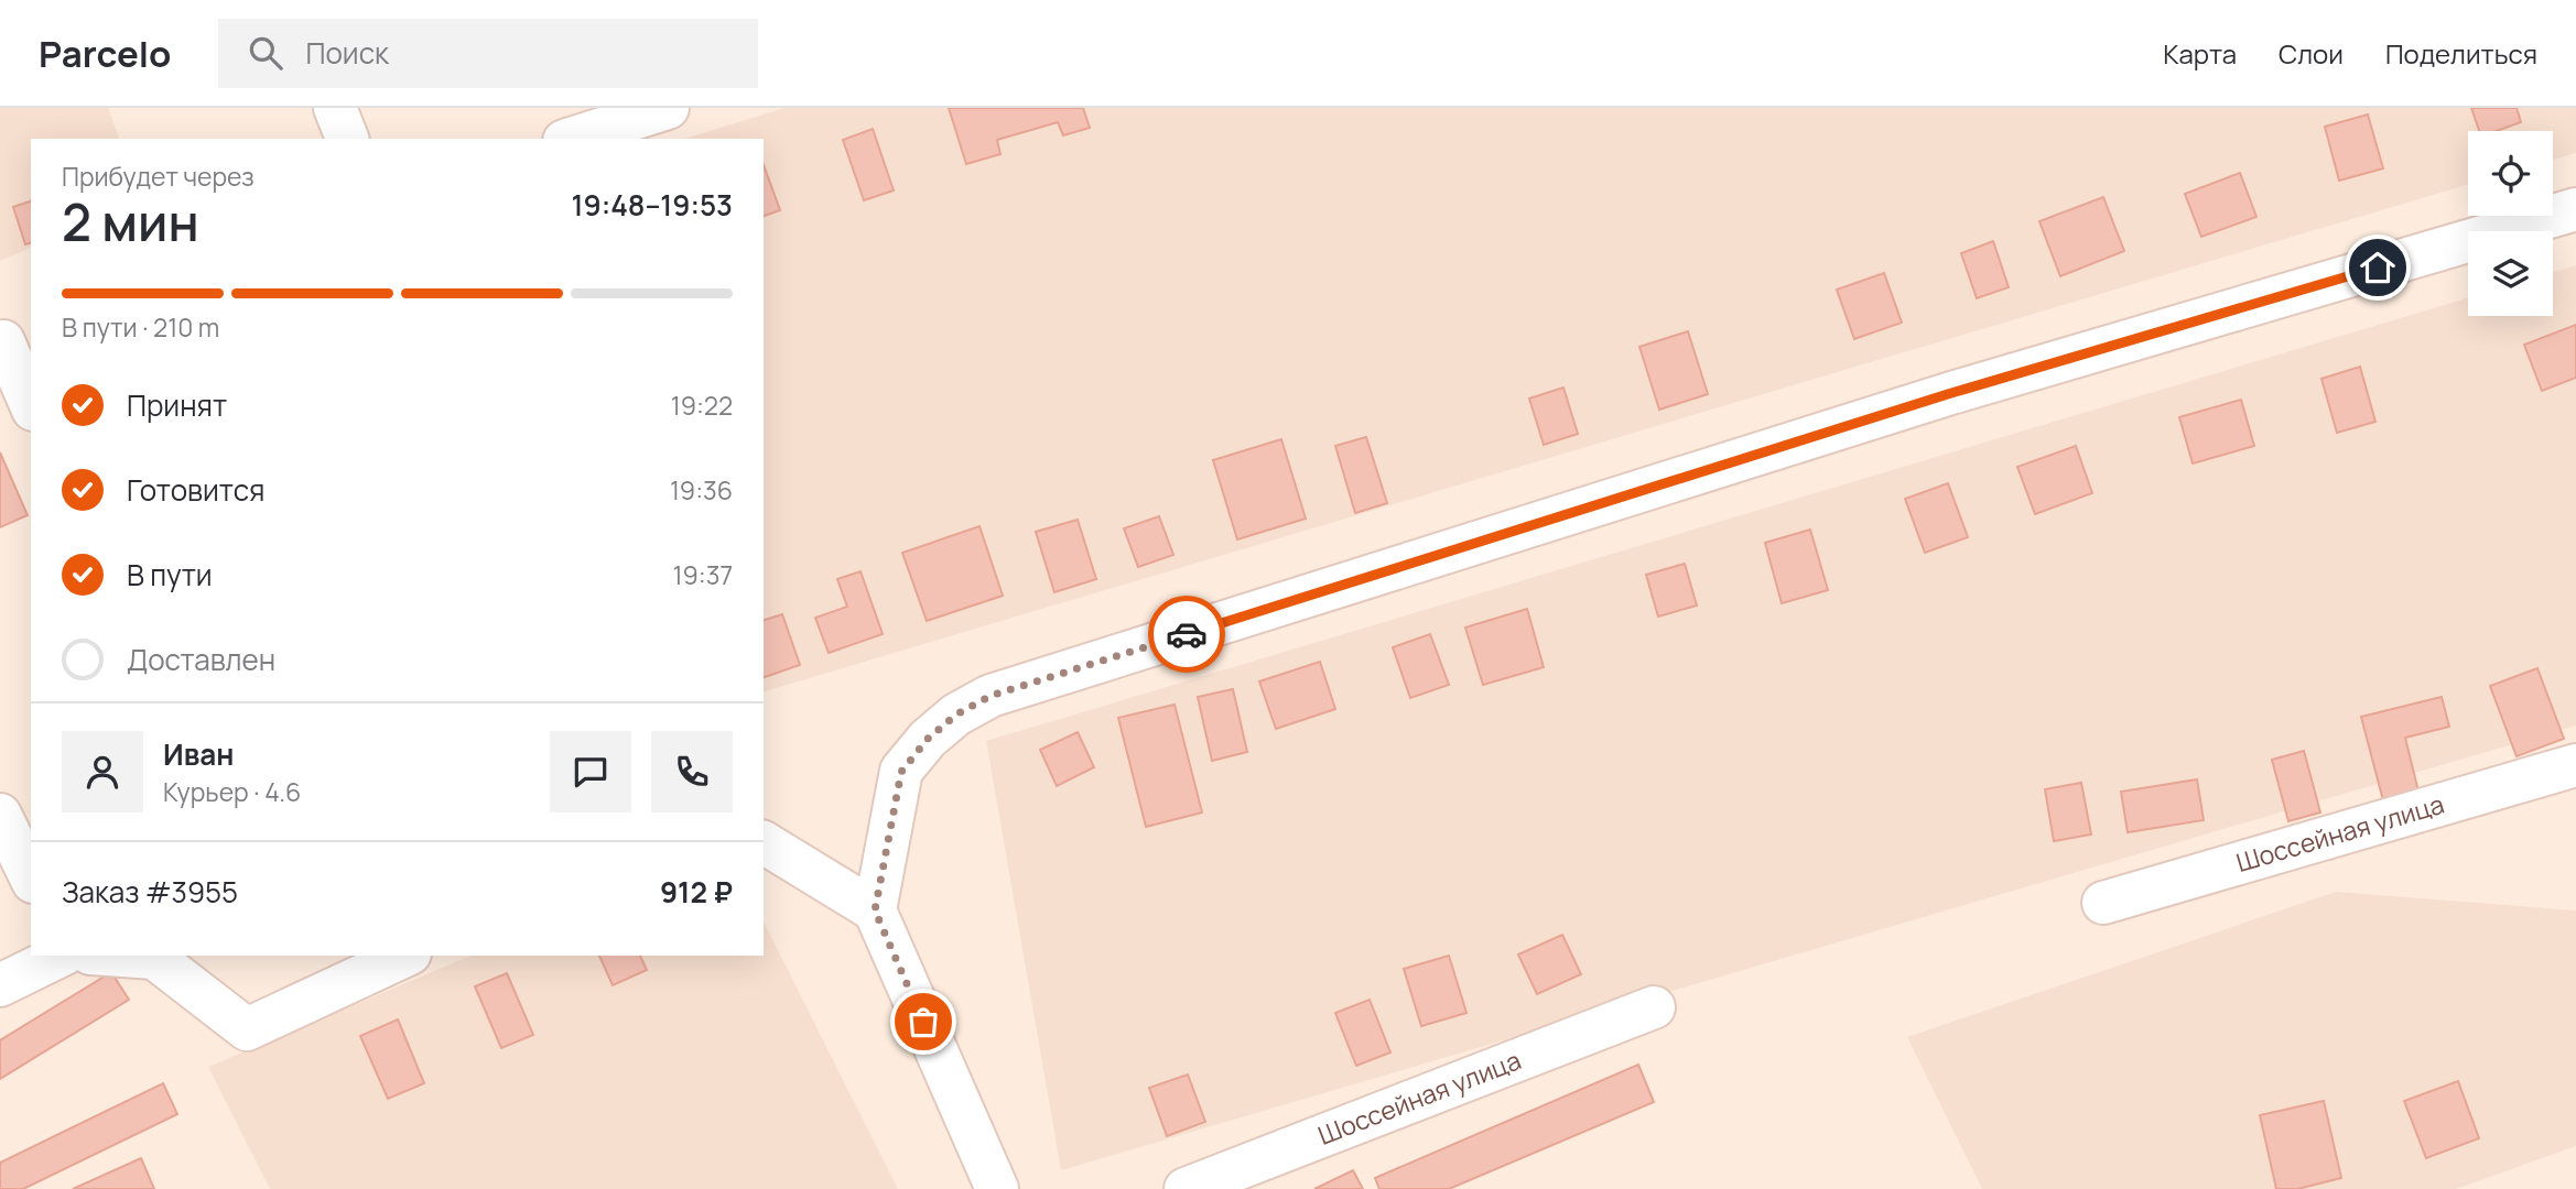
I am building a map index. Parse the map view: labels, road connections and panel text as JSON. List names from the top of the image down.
{
  "streets": {
    "street": ["Шоссейная улица"]
  },
  "page": {
    "header": "Parcelo",
    "search": "Поиск",
    "nav": ["Карта", "Слои", "Поделиться"],
    "heading": ["2 мин", "Прибудет через", "19:48–19:53"],
    "panel": [
      "Иван",
      "Курьер · 4.6",
      "Заказ #3955",
      "912 ₽"
    ],
    "bar": "В пути · 210 m",
    "list": [
      ["Принят", "19:22"],
      ["Готовится", "19:36"],
      ["В пути", "19:37"],
      "Доставлен"
    ]
  }
}
